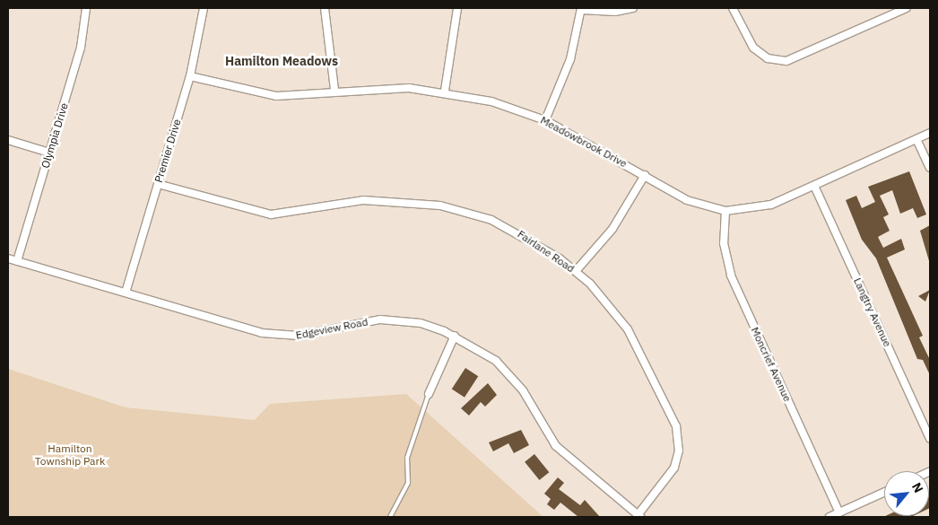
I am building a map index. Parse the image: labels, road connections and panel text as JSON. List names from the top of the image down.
{
  "streets": {
    "street": [
      "Olympia Drive",
      "Meadowbrook Drive",
      "Premier Drive",
      "Fairlane Road",
      "Langtry Avenue",
      "Edgeview Road",
      "Moncrief Avenue"
    ]
  },
  "crossings": [
    ["Olympia Drive", "Edgeview Road"],
    ["Meadowbrook Drive", "Premier Drive"],
    ["Meadowbrook Drive", "Langtry Avenue"],
    ["Meadowbrook Drive", "Moncrief Avenue"],
    ["Premier Drive", "Fairlane Road"],
    ["Premier Drive", "Edgeview Road"],
    ["Fairlane Road", "Edgeview Road"]
  ],
  "districts": ["Hamilton Meadows"],
  "parks": ["Hamilton Township Park"],
  "north": "top right"
}
